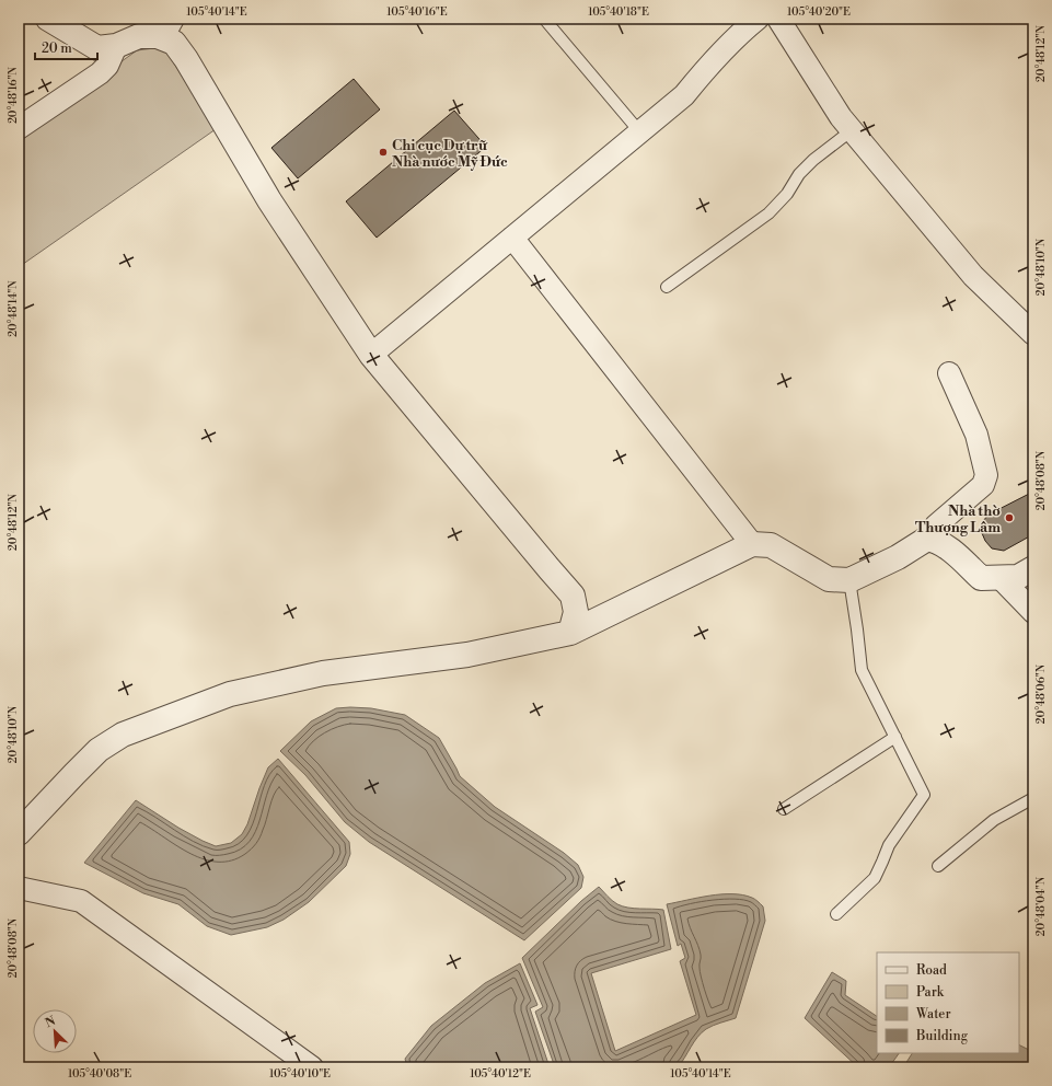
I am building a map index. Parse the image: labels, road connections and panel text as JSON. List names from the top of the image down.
{
  "places": ["Chi cục Dự trữ Nhà nước Mỹ Đức", "Nhà thờ Thượng Lâm"],
  "legend": [
    "Road",
    "Park",
    "Water",
    "Building"
  ],
  "scale_bar": "20 m",
  "north": "top left",
  "coordinates": [
    "105°40'14\"E",
    "105°40'16\"E",
    "105°40'18\"E",
    "105°40'20\"E",
    "20°48'12\"N",
    "20°48'16\"N",
    "20°48'10\"N",
    "20°48'14\"N",
    "20°48'08\"N",
    "20°48'06\"N",
    "20°48'04\"N",
    "105°40'08\"E",
    "105°40'10\"E",
    "105°40'12\"E"
  ]
}
